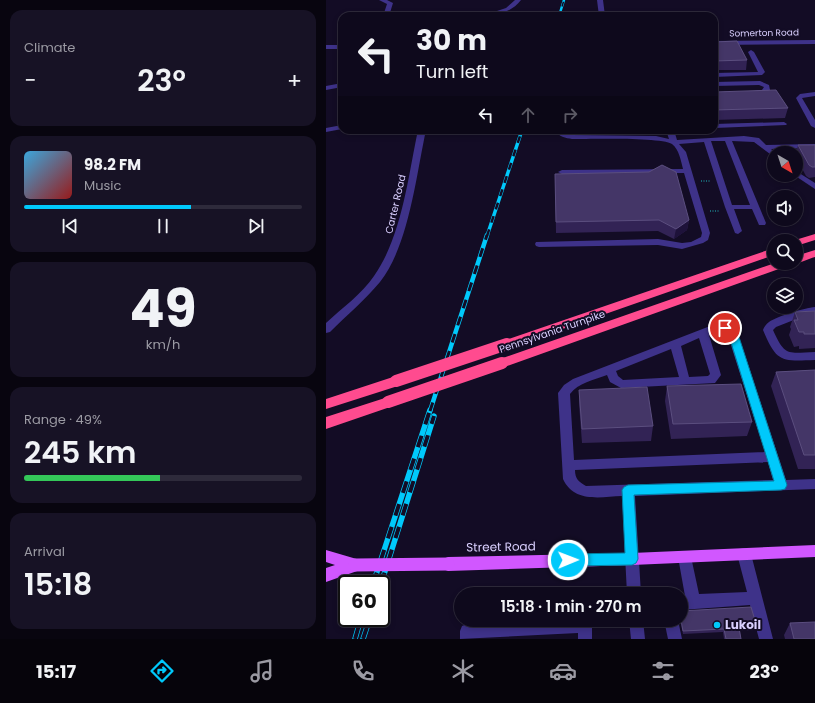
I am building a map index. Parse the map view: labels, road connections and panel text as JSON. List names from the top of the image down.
{
  "streets": {
    "highway": ["Pennsylvania Turnpike"],
    "main road": ["Street Road"],
    "street": ["Somerton Road", "Carter Road"]
  },
  "places": ["Lukoil"],
  "north": "bottom right",
  "page": {
    "tile": [
      "Climate",
      ["49", "km/h"],
      ["Range · 49%", "245 km"],
      ["Arrival", "15:18"]
    ],
    "turn": ["30 m", "Turn left"],
    "heat": ["−", "23°", "+"],
    "song": ["98.2 FM", "Music"],
    "limit": "60",
    "trip": "15:18 · 1 min · 270 m",
    "tabs": ["15:17", "23°"]
  }
}
